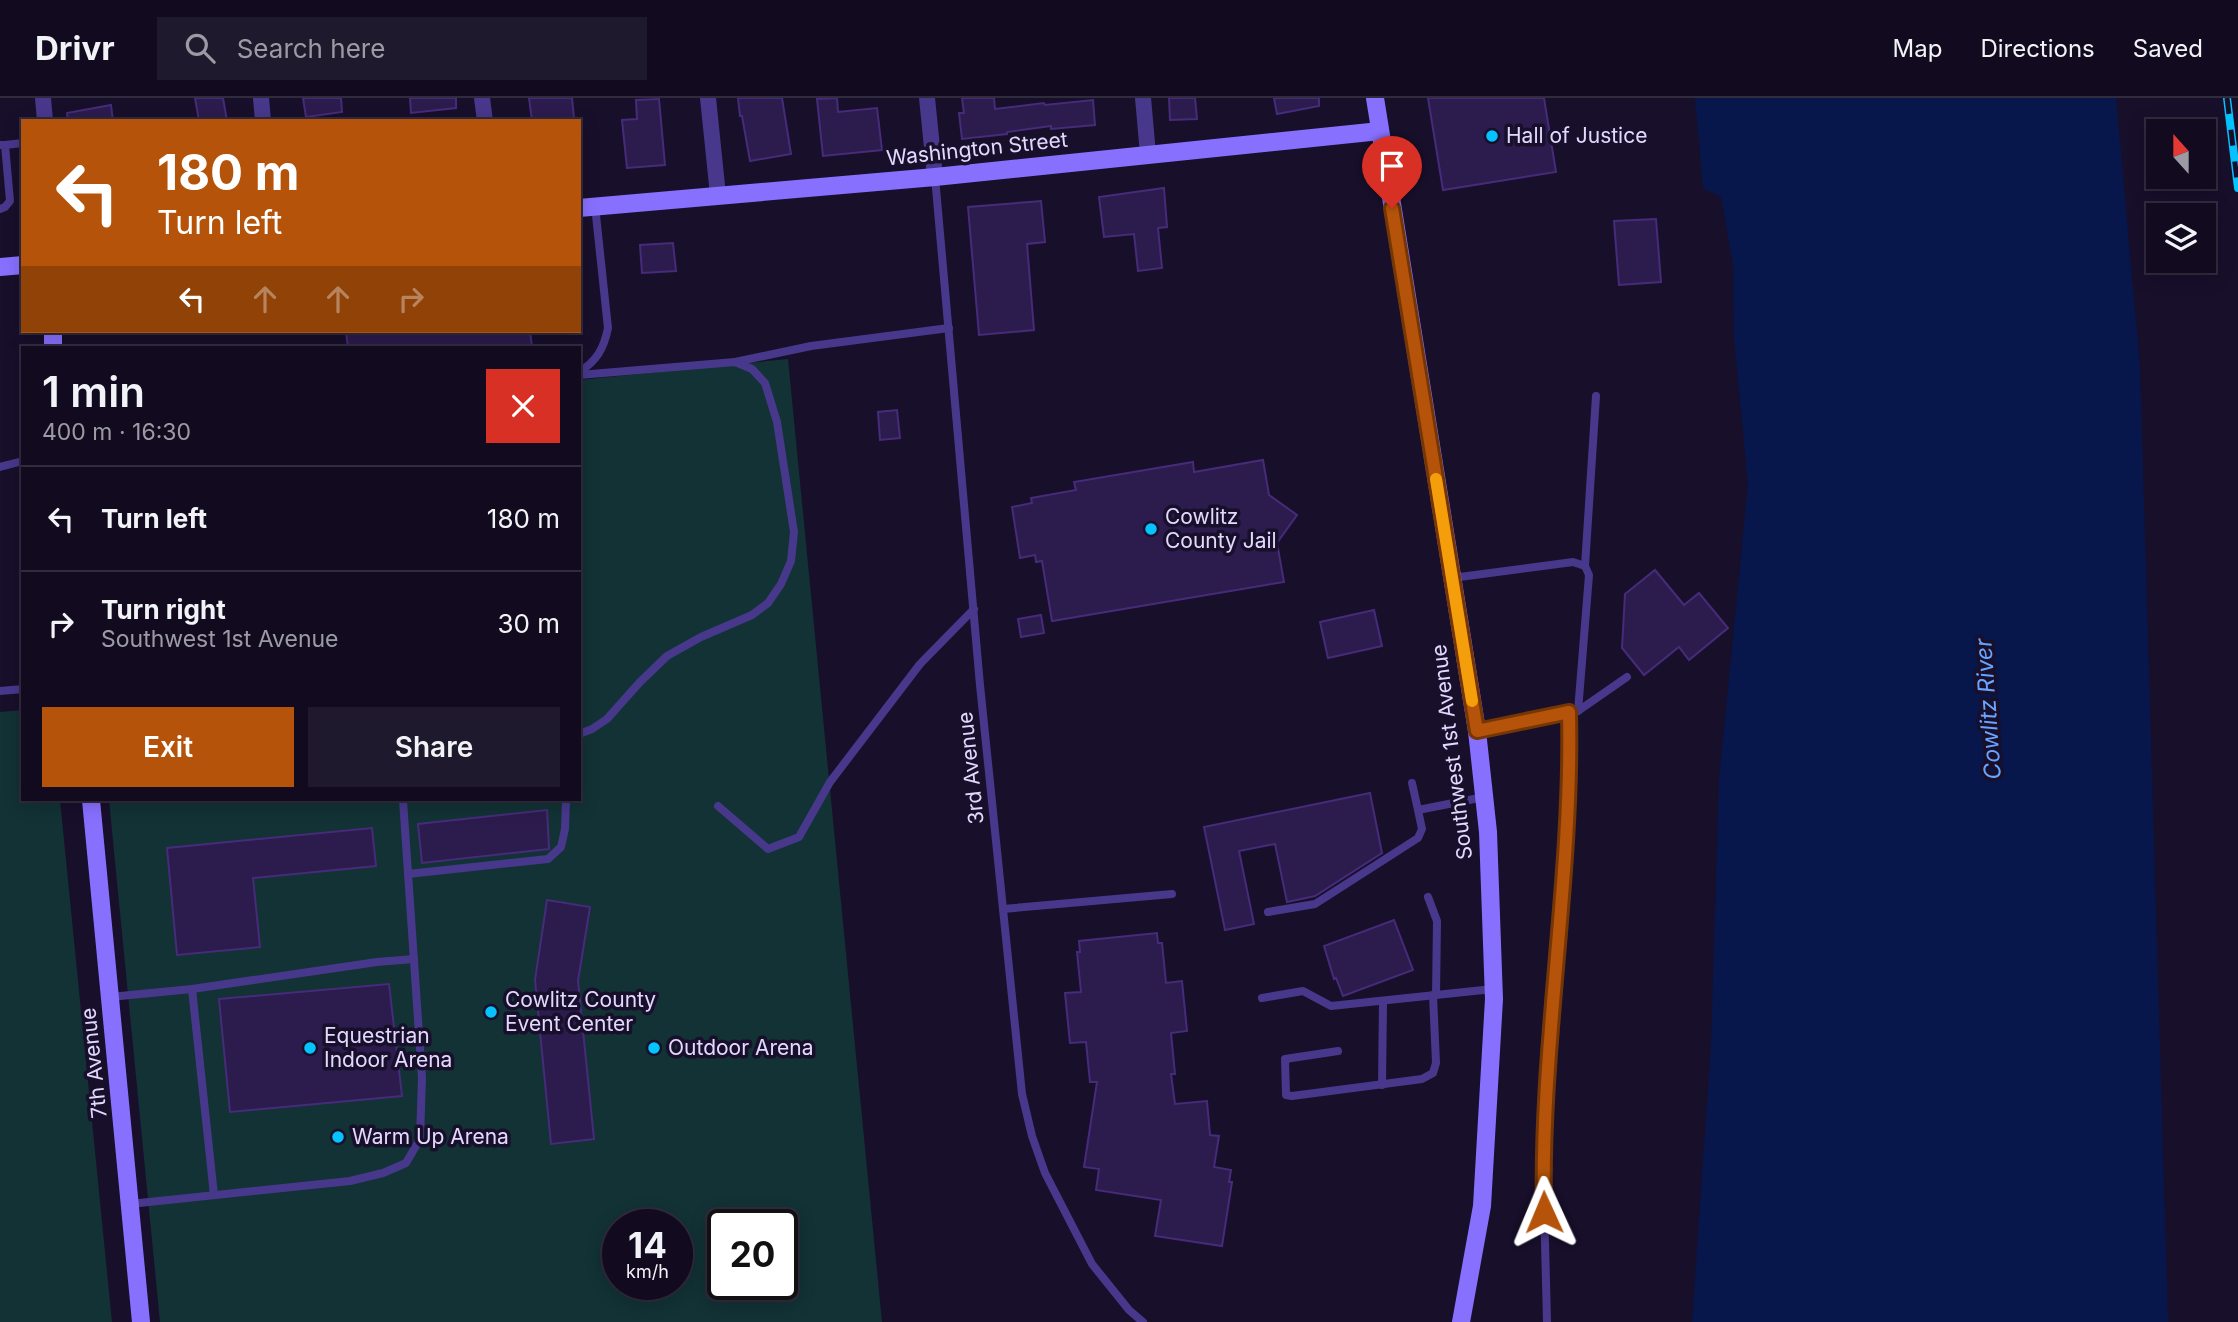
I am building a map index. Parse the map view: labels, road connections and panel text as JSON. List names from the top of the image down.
{
  "streets": {
    "street": ["Washington Street", "Southwest 1st Avenue", "7th Avenue"],
    "lane": ["3rd Avenue"]
  },
  "crossings": [
    ["Washington Street", "Southwest 1st Avenue"],
    ["Washington Street", "3rd Avenue"]
  ],
  "water": ["Cowlitz River"],
  "places": [
    "Hall of Justice",
    "Cowlitz County Jail",
    "Cowlitz County Event Center",
    "Equestrian Indoor Arena",
    "Outdoor Arena",
    "Warm Up Arena"
  ],
  "north": "top",
  "page": {
    "header": "Drivr",
    "search": "Search here",
    "nav": ["Map", "Directions", "Saved"],
    "turn": ["180 m", "Turn left"],
    "heading": ["1 min", "400 m · 16:30"],
    "list": [
      {
        "name": "Turn left",
        "value": "180 m"
      },
      {
        "name": "Turn right",
        "note": "Southwest 1st Avenue",
        "value": "30 m"
      }
    ],
    "buttons": ["Exit", "Share"],
    "speed": "14 km/h",
    "limit": "20"
  }
}
